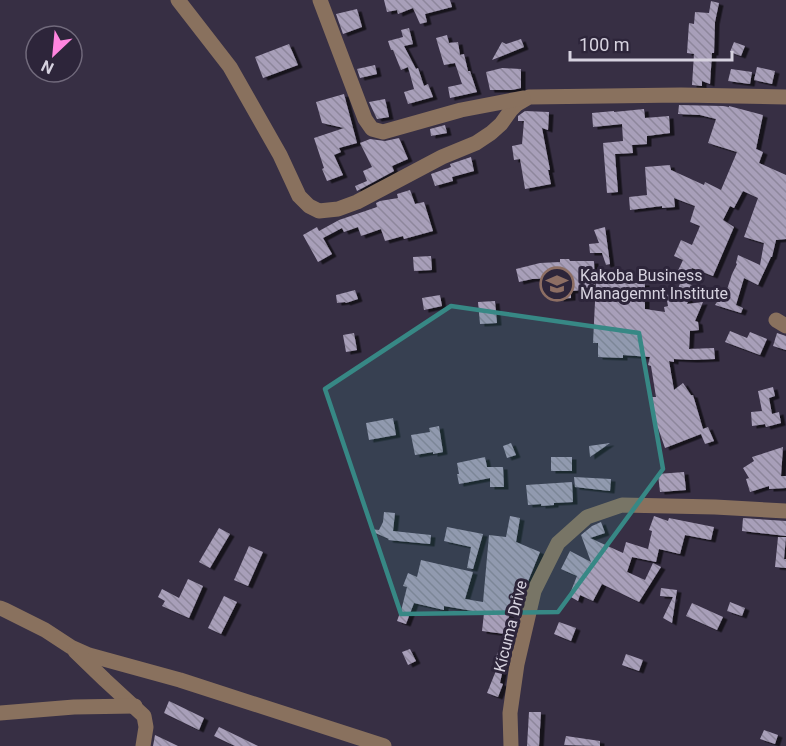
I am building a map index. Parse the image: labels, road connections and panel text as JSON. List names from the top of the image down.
{
  "streets": {
    "street": ["Kicuma Drive"]
  },
  "places": {
    "school or university": ["Kakoba Business Managemnt Institute"]
  },
  "scale_bar": "100 m",
  "north": "bottom left"
}
